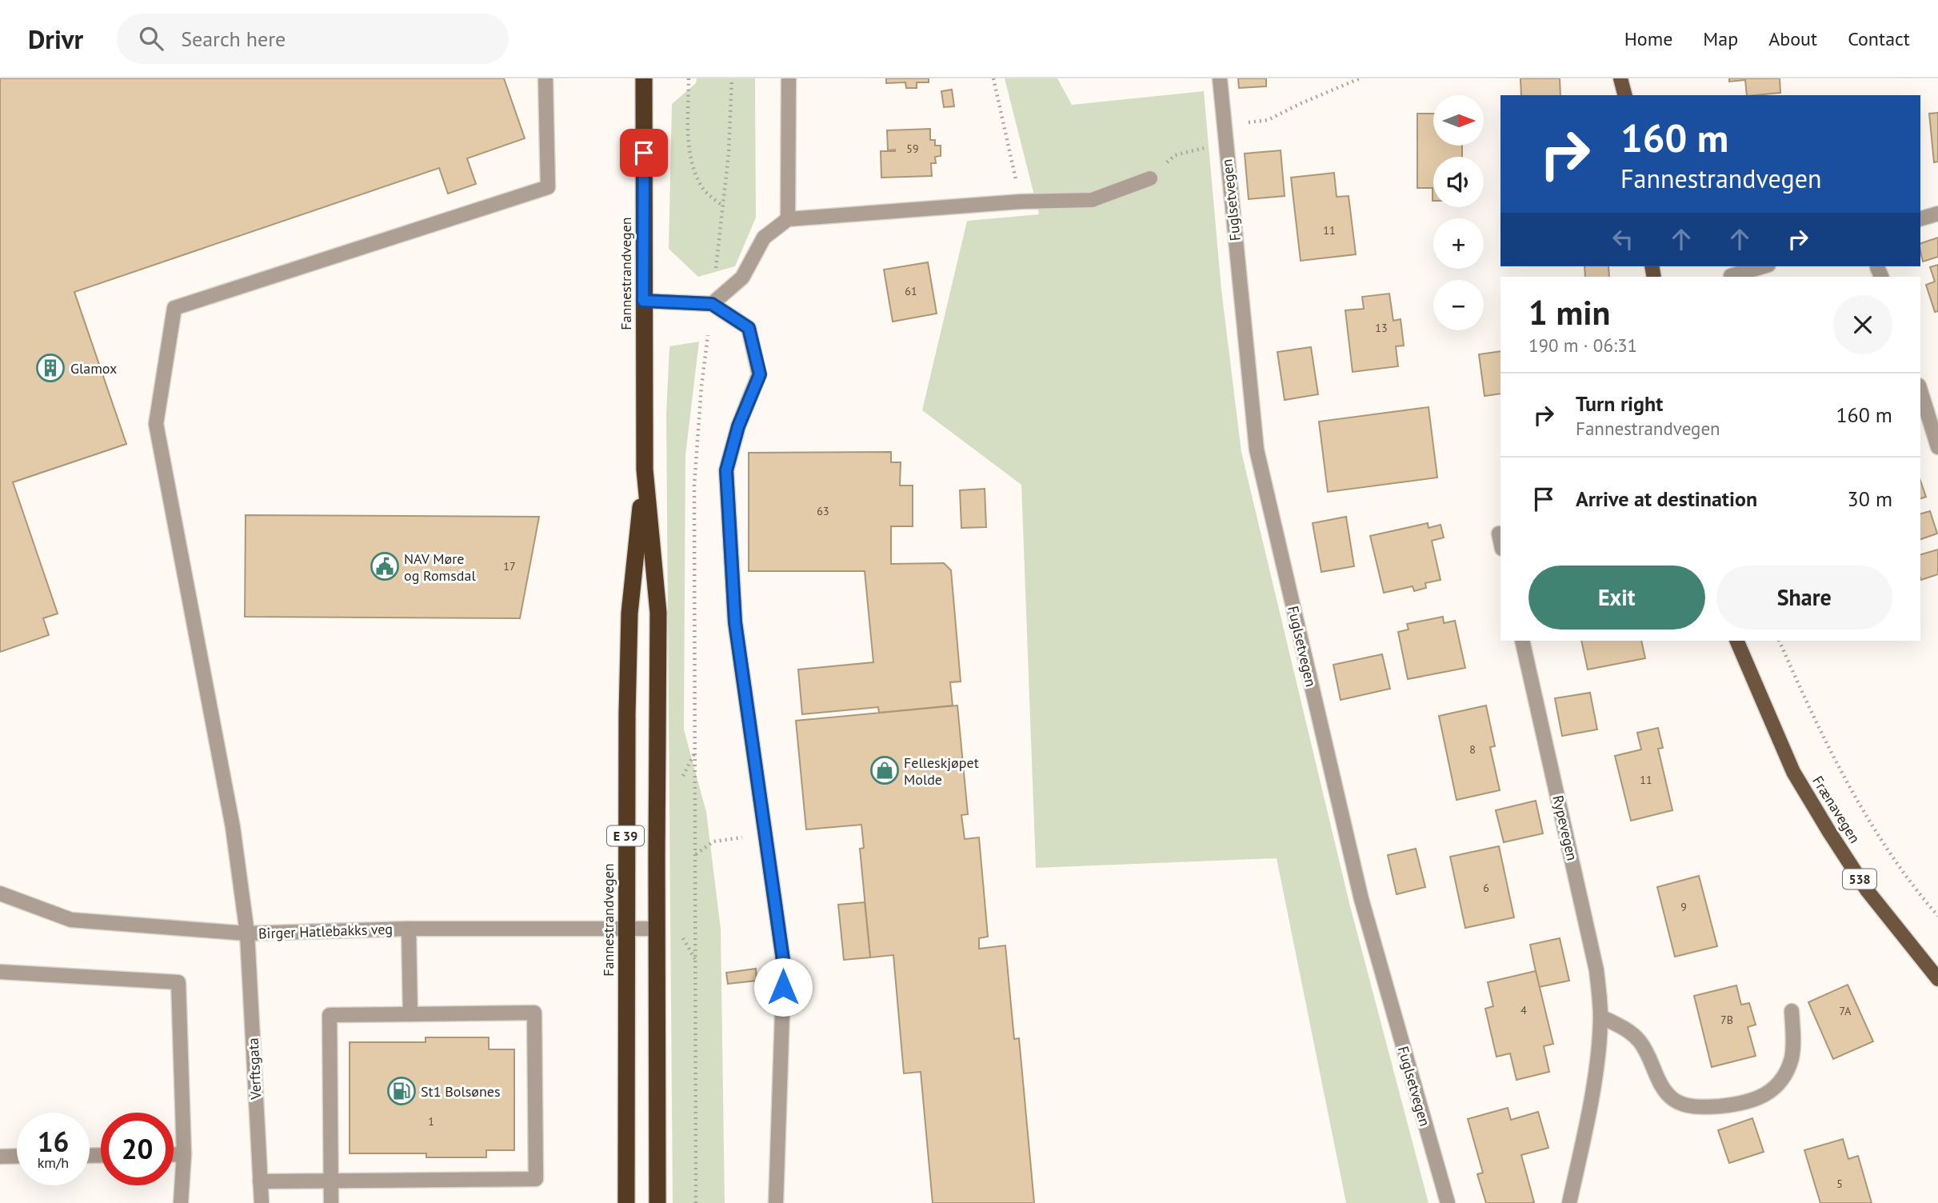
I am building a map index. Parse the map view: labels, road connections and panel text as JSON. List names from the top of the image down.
{
  "streets": {
    "highway": ["Fannestrandvegen", "E 39"],
    "main road": ["Frænavegen", "538"],
    "street": [
      "Fuglsetvegen",
      "Rypevegen",
      "Birger Hatlebakks veg",
      "Verftsgata"
    ]
  },
  "crossings": [
    ["Fannestrandvegen", "Birger Hatlebakks veg"],
    ["Birger Hatlebakks veg", "Verftsgata"]
  ],
  "places": {
    "building": ["Glamox"],
    "public building": ["NAV Møre og Romsdal"],
    "shop": ["Felleskjøpet Molde"],
    "fuel station": ["St1 Bolsønes"]
  },
  "house_numbers": [
    "59",
    "11",
    "61",
    "13",
    "63",
    "17",
    "8",
    "11",
    "6",
    "9",
    "4",
    "7A",
    "7B",
    "1",
    "5"
  ],
  "north": "right",
  "page": {
    "header": "Drivr",
    "search": "Search here",
    "nav": [
      "Home",
      "Map",
      "About",
      "Contact"
    ],
    "map_buttons": ["+", "−"],
    "turn": ["160 m", "Fannestrandvegen"],
    "heading": ["1 min", "190 m · 06:31"],
    "list": [
      {
        "name": "Turn right",
        "note": "Fannestrandvegen",
        "value": "160 m"
      },
      {
        "name": "Arrive at destination",
        "value": "30 m"
      }
    ],
    "buttons": ["Exit", "Share"],
    "speed": "16 km/h",
    "limit": "20"
  }
}
